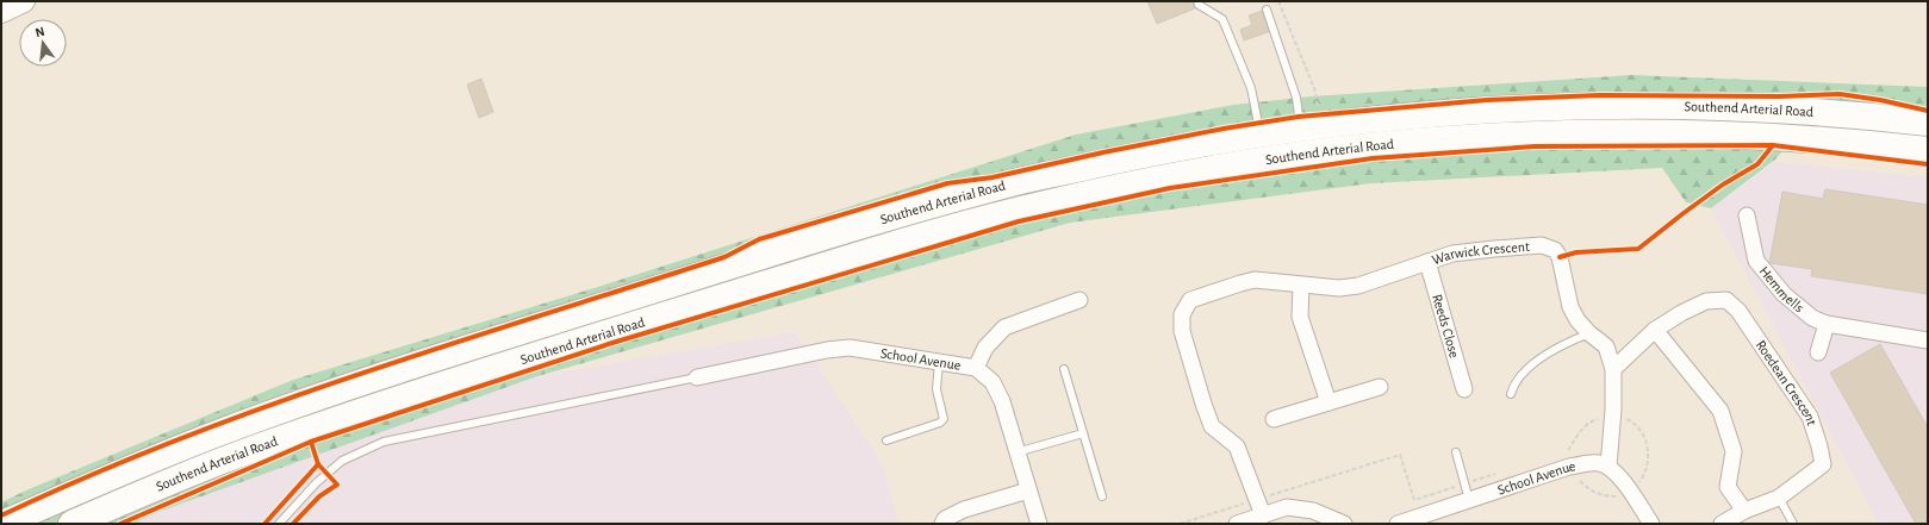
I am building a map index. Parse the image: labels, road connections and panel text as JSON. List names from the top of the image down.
{
  "streets": {
    "highway": ["Southend Arterial Road"],
    "street": [
      "Warwick Crescent",
      "Hemmells",
      "Reeds Close",
      "School Avenue",
      "Roedean Crescent"
    ]
  },
  "crossings": [
    ["Warwick Crescent", "Reeds Close"],
    ["Warwick Crescent", "Roedean Crescent"]
  ],
  "north": "top"
}
